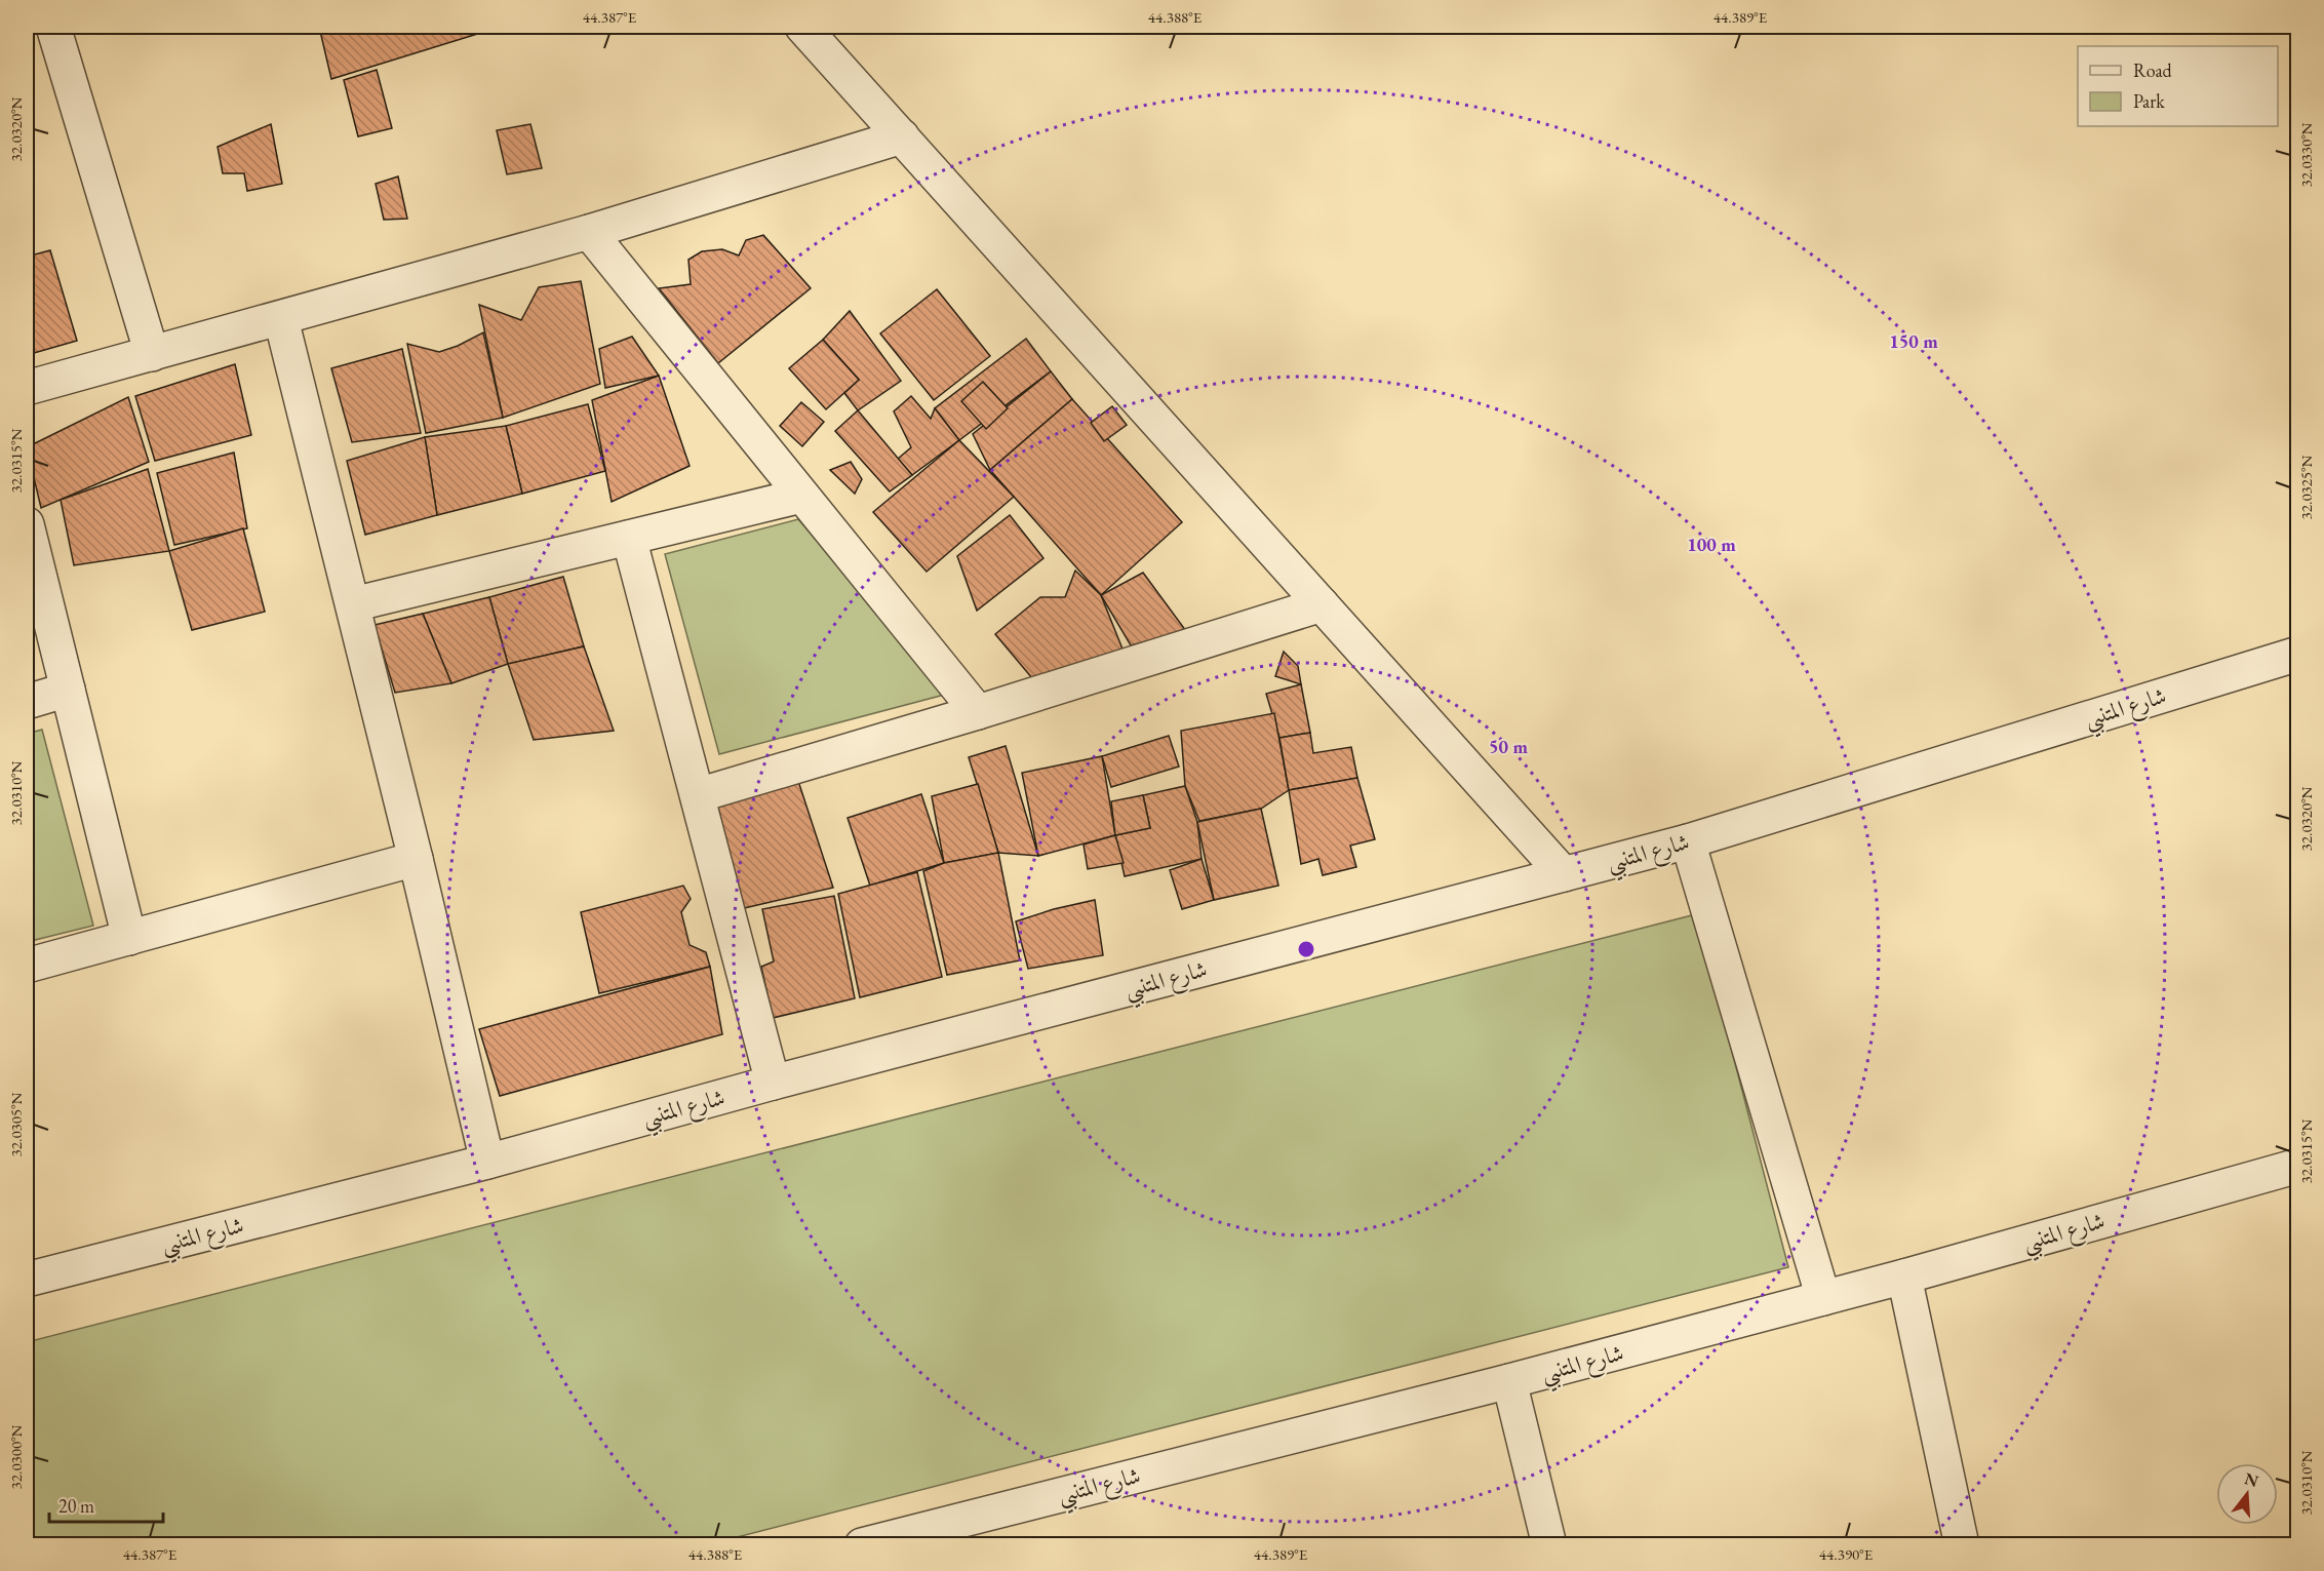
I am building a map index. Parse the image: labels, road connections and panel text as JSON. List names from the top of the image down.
{
  "streets": {
    "street": ["شارع المتنبي"]
  },
  "legend": ["Road", "Park"],
  "scale_bar": "20 m",
  "north": "top",
  "coordinates": [
    "44.387°E",
    "44.388°E",
    "44.389°E",
    "32.0320°N",
    "32.0330°N",
    "32.0315°N",
    "32.0325°N",
    "32.0310°N",
    "32.0305°N",
    "32.0300°N",
    "44.390°E"
  ],
  "rings": ["150 m", "100 m", "50 m"]
}
